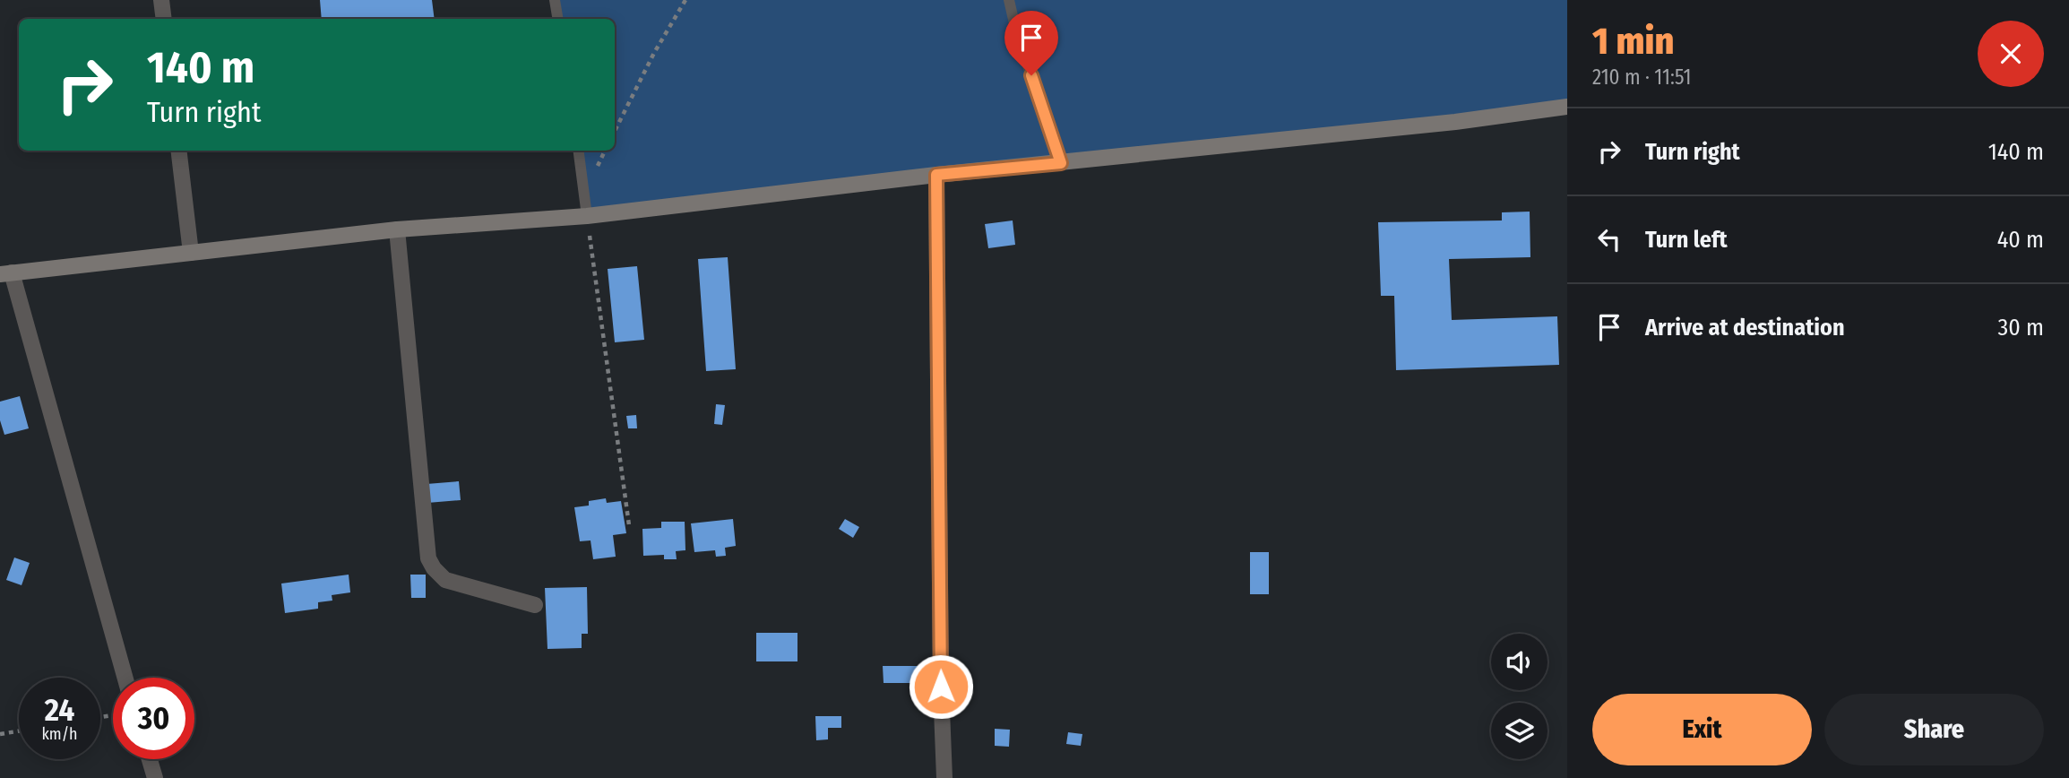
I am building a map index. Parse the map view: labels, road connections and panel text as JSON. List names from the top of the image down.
{
  "page": {
    "heading": ["1 min", "210 m · 11:51"],
    "turn": ["140 m", "Turn right"],
    "list": [
      {
        "name": "Turn right",
        "value": "140 m"
      },
      {
        "name": "Turn left",
        "value": "40 m"
      },
      {
        "name": "Arrive at destination",
        "value": "30 m"
      }
    ],
    "speed": "24 km/h",
    "limit": "30",
    "buttons": ["Exit", "Share"]
  }
}
